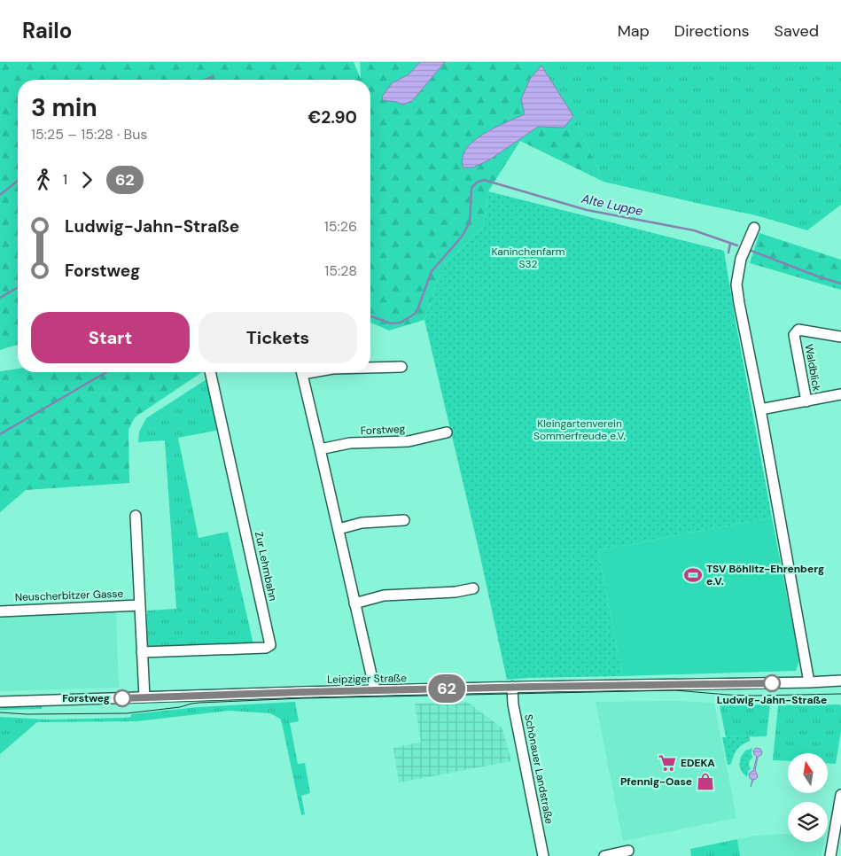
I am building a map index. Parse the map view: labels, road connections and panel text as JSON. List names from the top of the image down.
{
  "streets": {
    "street": [
      "Waldblick",
      "Forstweg",
      "Zur Lehmbahn",
      "Neuscherbitzer Gasse",
      "Leipziger Straße",
      "Schönauer Landstraße"
    ]
  },
  "crossings": [
    ["Leipziger Straße", "Schönauer Landstraße"]
  ],
  "water": ["Alte Luppe"],
  "parks": ["Kaninchenfarm S32", "Kleingartenverein Sommerfreude e.V."],
  "places": {
    "sports": ["TSV Böhlitz-Ehrenberg e.V."],
    "other": ["Ludwig-Jahn-Straße", "Forstweg"],
    "supermarket": ["EDEKA"],
    "shop": ["Pfennig-Oase"]
  },
  "lines": ["bus line 62"],
  "north": "top",
  "page": {
    "header": "Railo",
    "nav": ["Map", "Directions", "Saved"],
    "on_map": "62",
    "heading": ["3 min", "15:25 – 15:28 · Bus", "€2.90"],
    "legs": ["1", "62"],
    "list": [
      {
        "name": "Ludwig-Jahn-Straße",
        "value": "15:26"
      },
      {
        "name": "Forstweg",
        "value": "15:28"
      }
    ],
    "buttons": ["Start", "Tickets"]
  }
}
